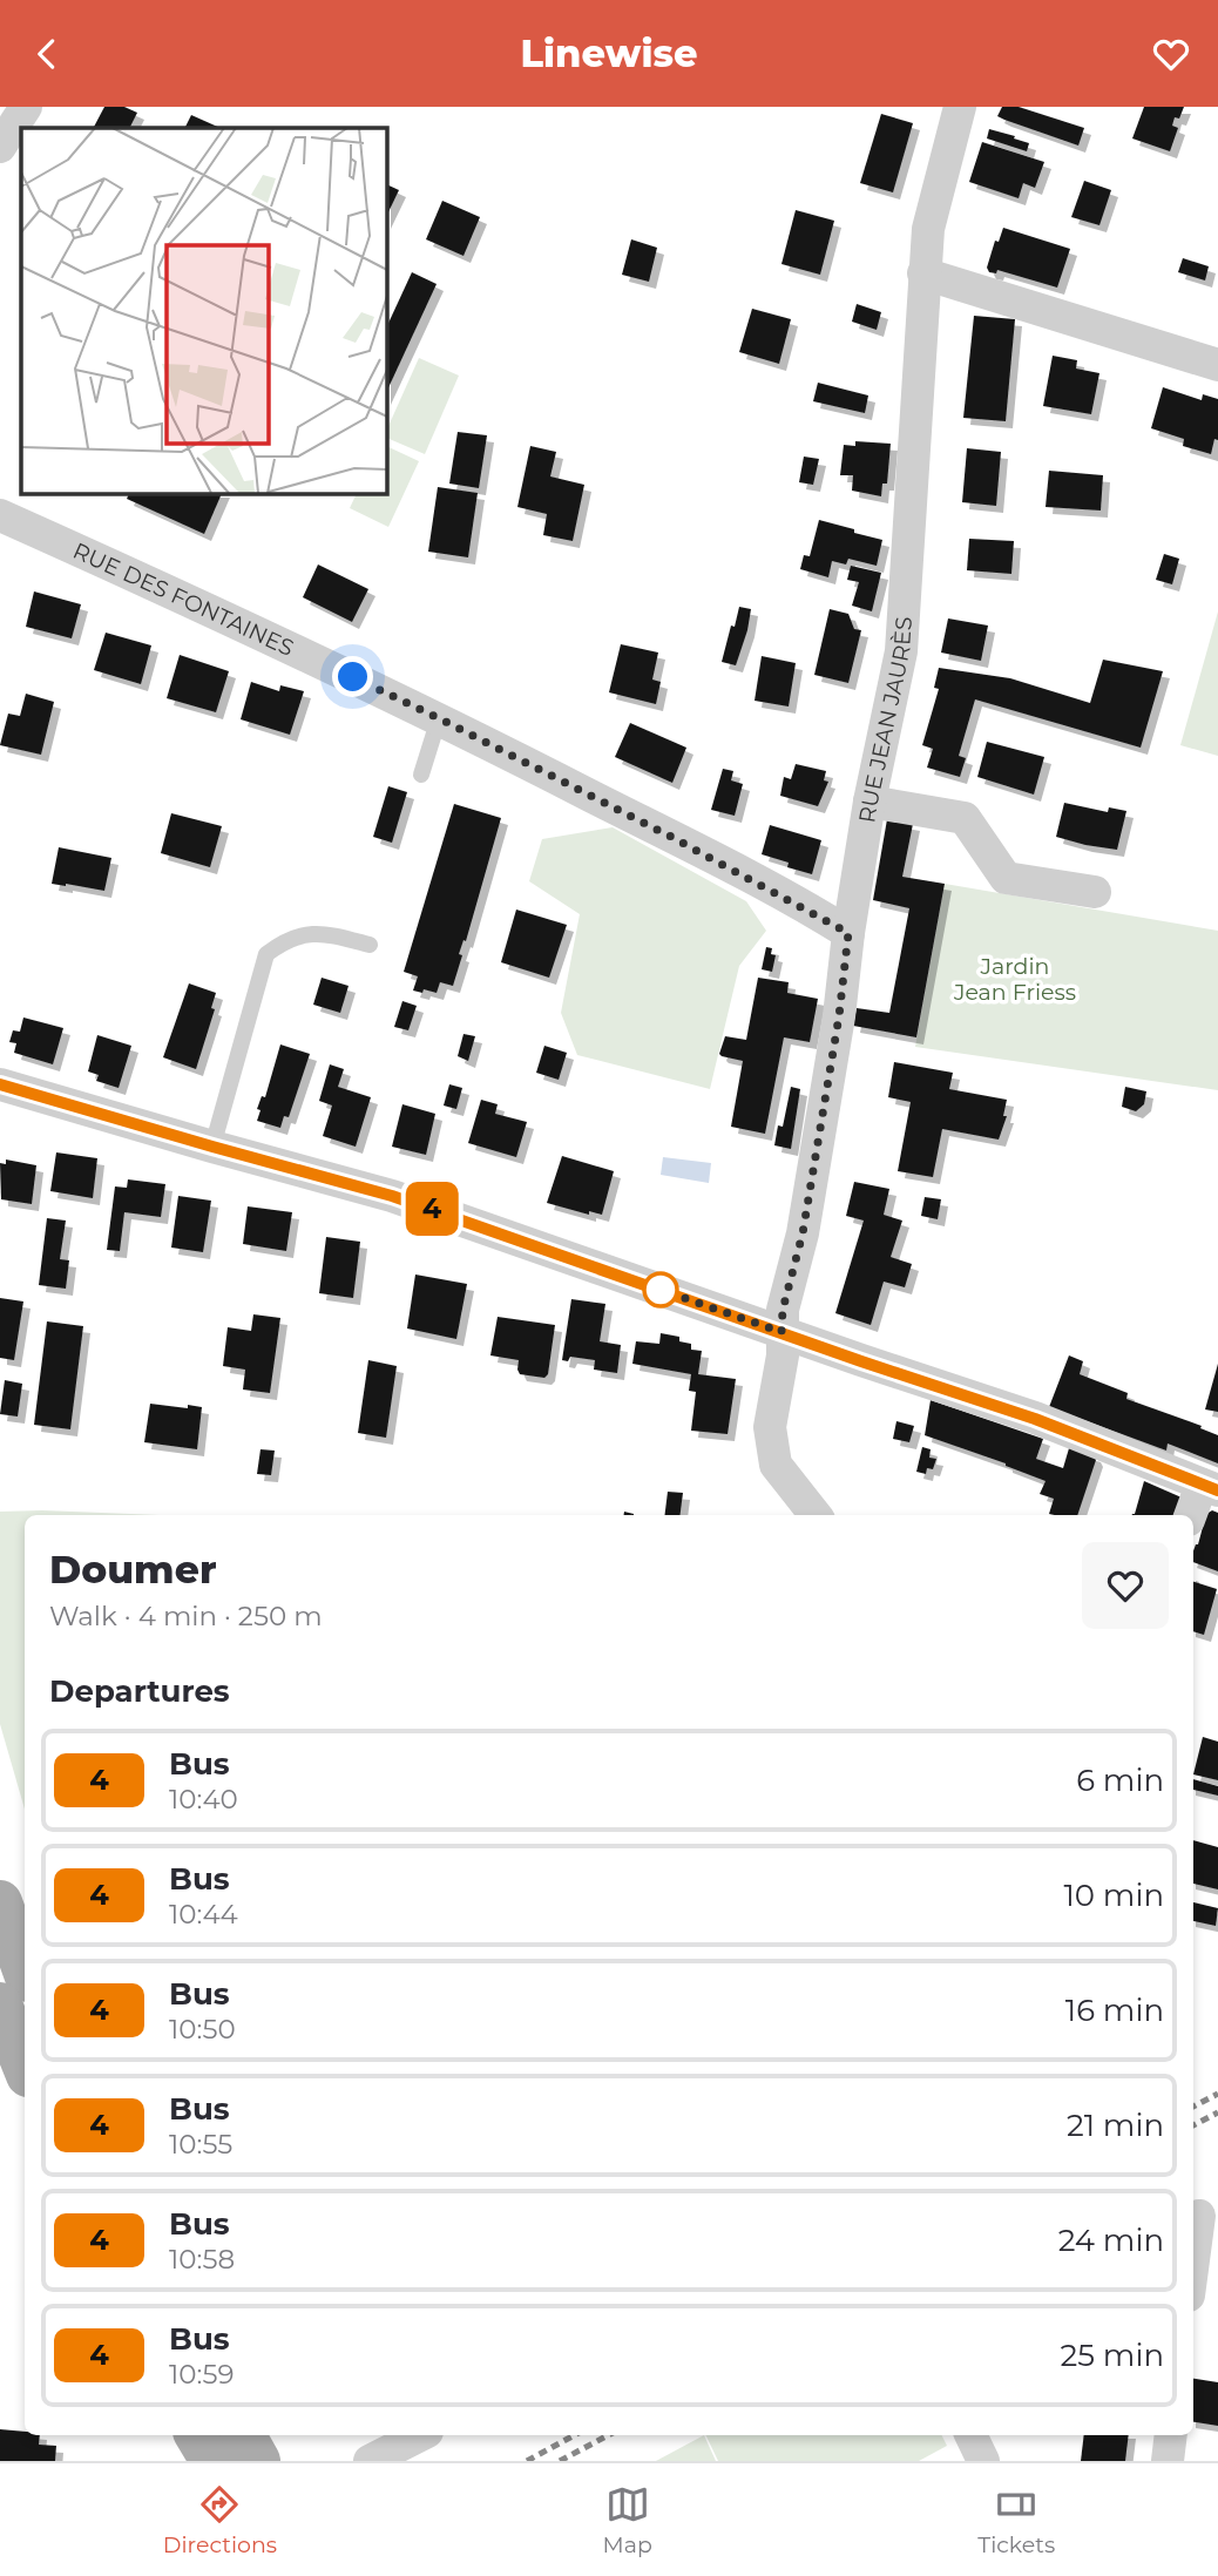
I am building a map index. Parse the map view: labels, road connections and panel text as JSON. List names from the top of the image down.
{
  "streets": {
    "street": ["RUE DES FONTAINES", "RUE JEAN JAURÈS"]
  },
  "crossings": [
    ["RUE DES FONTAINES", "RUE JEAN JAURÈS"]
  ],
  "parks": ["Jardin Jean Friess"],
  "lines": ["bus line 4"],
  "page": {
    "header": "Linewise",
    "on_map": "4",
    "heading": [
      ["Doumer", "Walk · 4 min · 250 m"],
      "Departures"
    ],
    "list": [
      {
        "mark": "4",
        "name": "Bus",
        "note": "10:40",
        "value": "6 min"
      },
      {
        "mark": "4",
        "name": "Bus",
        "note": "10:44",
        "value": "10 min"
      },
      {
        "mark": "4",
        "name": "Bus",
        "note": "10:50",
        "value": "16 min"
      },
      {
        "mark": "4",
        "name": "Bus",
        "note": "10:55",
        "value": "21 min"
      },
      {
        "mark": "4",
        "name": "Bus",
        "note": "10:58",
        "value": "24 min"
      },
      {
        "mark": "4",
        "name": "Bus",
        "note": "10:59",
        "value": "25 min"
      }
    ],
    "tabs": ["Directions", "Map", "Tickets"]
  }
}
